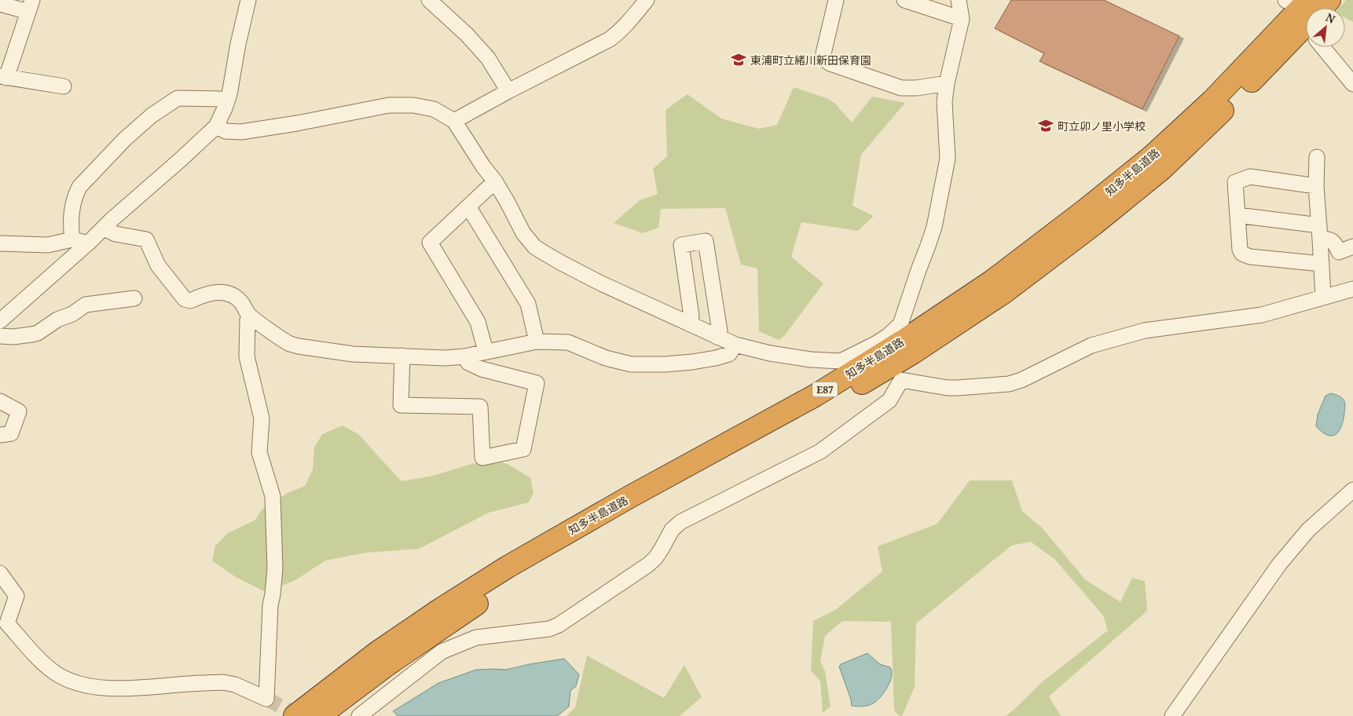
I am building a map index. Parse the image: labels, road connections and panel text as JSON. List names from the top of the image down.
{
  "streets": {
    "highway": ["知多半島道路", "E87"]
  },
  "places": {
    "school or university": ["東浦町立緒川新田保育園", "町立卯ノ里小学校"]
  },
  "north": "top right"
}
